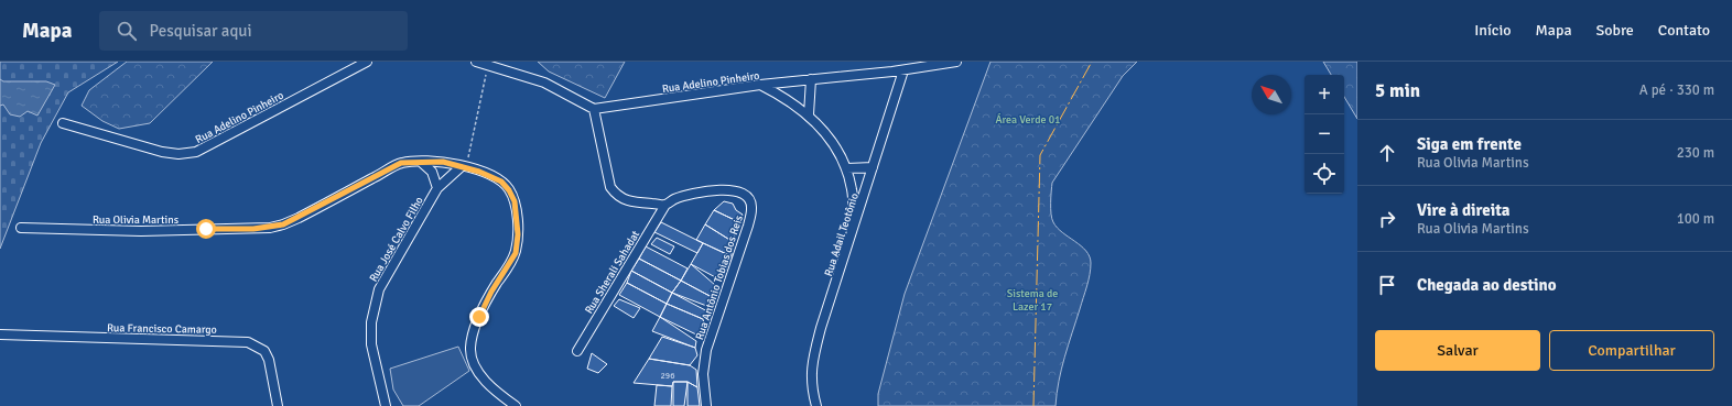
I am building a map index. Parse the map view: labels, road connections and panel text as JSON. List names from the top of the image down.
{
  "streets": {
    "street": [
      "Rua Adelino Pinheiro",
      "Rua Olivia Martins",
      "Rua Adail Teotônio",
      "Rua José Calvo Filho",
      "Rua Sherali Sahadat",
      "Rua Antônio Tobias dos Reis",
      "Rua Francisco Camargo"
    ]
  },
  "crossings": [
    ["Rua Adelino Pinheiro", "Rua Adail Teotônio"],
    ["Rua Adelino Pinheiro", "Rua Antônio Tobias dos Reis"],
    ["Rua Olivia Martins", "Rua José Calvo Filho"],
    ["Rua Sherali Sahadat", "Rua Antônio Tobias dos Reis"]
  ],
  "parks": ["Área Verde 01", "Sistema de Lazer 17"],
  "house_numbers": ["296"],
  "north": "top left",
  "page": {
    "header": "Mapa",
    "search": "Pesquisar aqui",
    "nav": [
      "Início",
      "Mapa",
      "Sobre",
      "Contato"
    ],
    "heading": ["5 min", "A pé · 330 m"],
    "map_buttons": ["+", "−"],
    "list": [
      ["Siga em frente", "Rua Olivia Martins", "230 m"],
      ["Vire à direita", "Rua Olivia Martins", "100 m"],
      "Chegada ao destino"
    ],
    "buttons": ["Salvar", "Compartilhar"]
  }
}
